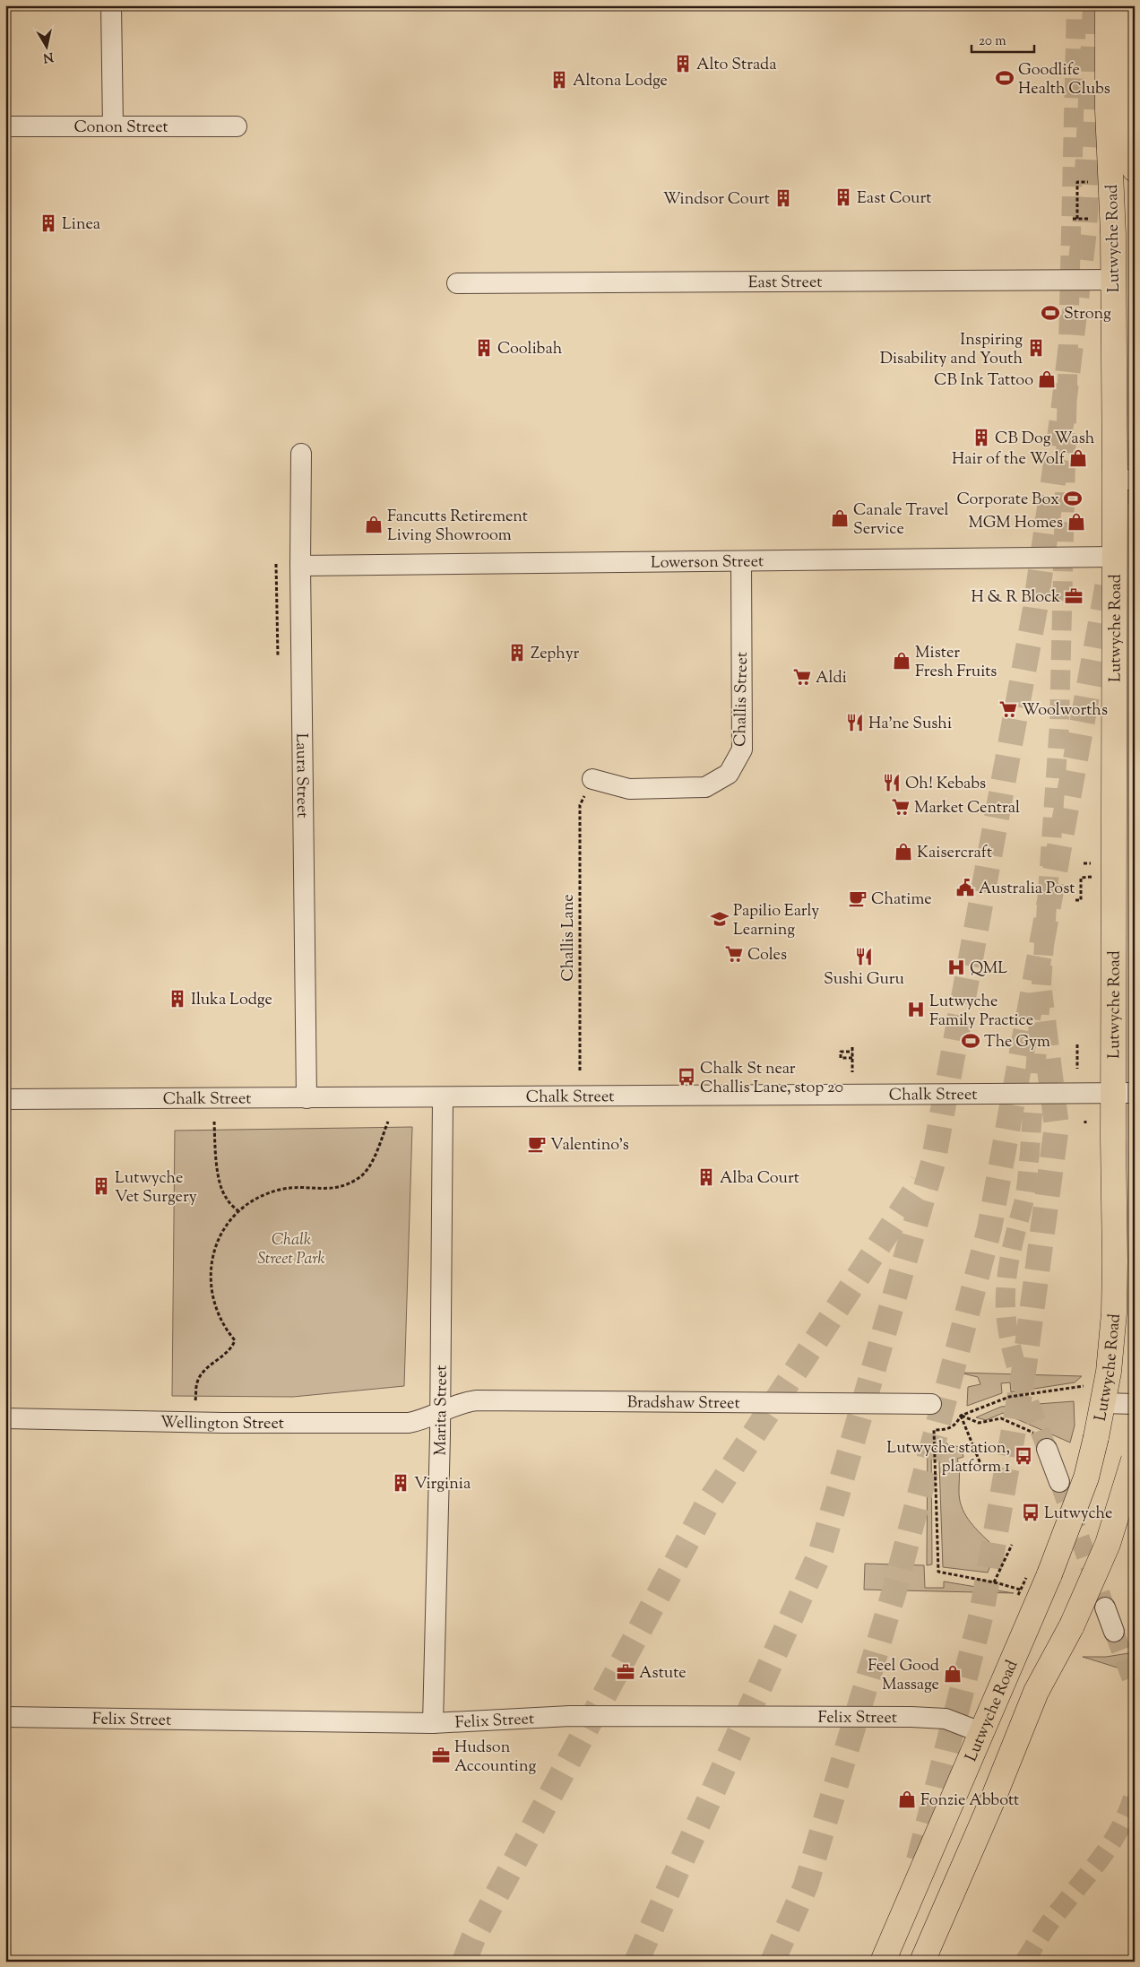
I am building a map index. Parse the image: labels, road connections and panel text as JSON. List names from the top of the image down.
{
  "streets": {
    "highway": ["Lutwyche Road"],
    "street": [
      "Conon Street",
      "East Street",
      "Lowerson Street",
      "Challis Street",
      "Laura Street",
      "Chalk Street",
      "Bradshaw Street",
      "Marita Street",
      "Wellington Street",
      "Felix Street"
    ],
    "path": ["Challis Lane"]
  },
  "crossings": [
    ["Lutwyche Road", "East Street"],
    ["Lutwyche Road", "Lowerson Street"],
    ["Lutwyche Road", "Chalk Street"],
    ["Lutwyche Road", "Felix Street"],
    ["Lowerson Street", "Challis Street"],
    ["Lowerson Street", "Laura Street"],
    ["Laura Street", "Chalk Street"],
    ["Chalk Street", "Marita Street"],
    ["Bradshaw Street", "Marita Street"],
    ["Bradshaw Street", "Wellington Street"],
    ["Marita Street", "Wellington Street"],
    ["Marita Street", "Felix Street"]
  ],
  "parks": ["Chalk Street Park"],
  "places": {
    "building": [
      "Alto Strada",
      "Altona Lodge",
      "East Court",
      "Windsor Court",
      "Linea",
      "Coolibah",
      "Inspiring Disability and Youth",
      "CB Dog Wash",
      "Zephyr",
      "Iluka Lodge",
      "Alba Court",
      "Lutwyche Vet Surgery",
      "Virginia"
    ],
    "sports": [
      "Goodlife Health Clubs",
      "Strong",
      "Corporate Box",
      "The Gym"
    ],
    "shop": [
      "CB Ink Tattoo",
      "Hair of the Wolf",
      "Canale Travel Service",
      "MGM Homes",
      "Fancutts Retirement Living Showroom",
      "Mister Fresh Fruits",
      "Kaisercraft",
      "Feel Good Massage",
      "Fonzie Abbott"
    ],
    "office": ["H & R Block", "Astute", "Hudson Accounting"],
    "supermarket": [
      "Aldi",
      "Woolworths",
      "Market Central",
      "Coles"
    ],
    "restaurant": ["Ha'ne Sushi", "Oh! Kebabs", "Sushi Guru"],
    "public building": ["Australia Post"],
    "cafe": ["Chatime", "Valentino's"],
    "school or university": ["Papilio Early Learning"],
    "hospital": ["QML", "Lutwyche Family Practice"],
    "bus stop": ["Chalk St near Challis Lane, stop 20", "Lutwyche station, platform 1", "Lutwyche"]
  },
  "scale_bar": "20 m",
  "north": "bottom"
}
